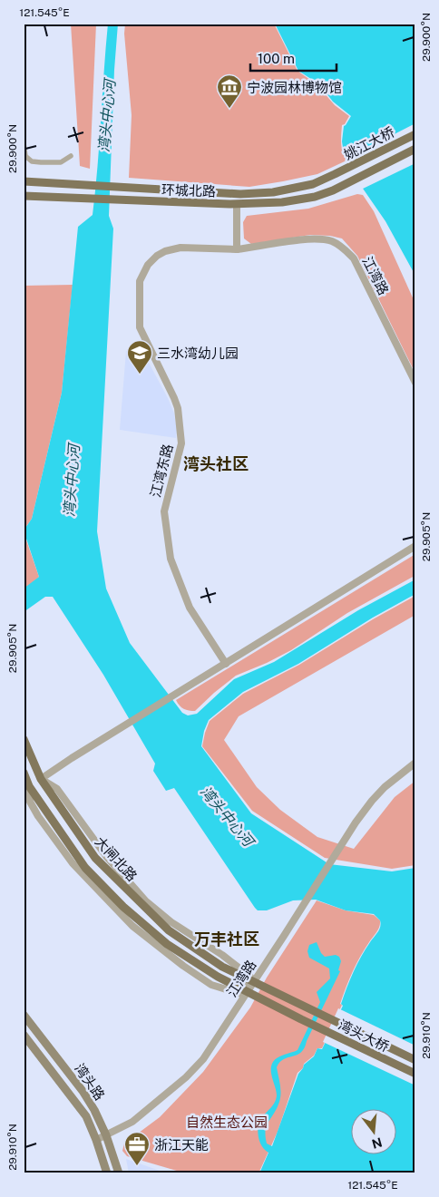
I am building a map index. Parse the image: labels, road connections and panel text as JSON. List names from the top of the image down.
{
  "streets": {
    "main road": [
      "姚江大桥",
      "环城北路",
      "大闸北路",
      "湾头大桥",
      "湾头路"
    ],
    "street": ["江湾路", "江湾东路"]
  },
  "crossings": [
    ["姚江大桥", "环城北路"],
    ["江湾路", "江湾东路"],
    ["江湾路", "湾头路"],
    ["大闸北路", "湾头大桥"]
  ],
  "districts": ["湾头社区", "万丰社区"],
  "water": ["湾头中心河"],
  "parks": ["自然生态公园"],
  "places": {
    "museum": ["宁波园林博物馆"],
    "school or university": ["三水湾幼儿园"],
    "office": ["浙江天能"]
  },
  "scale_bar": "100 m",
  "north": "bottom",
  "coordinates": [
    "121.545°E",
    "29.900°N",
    "29.905°N",
    "29.910°N"
  ]
}
